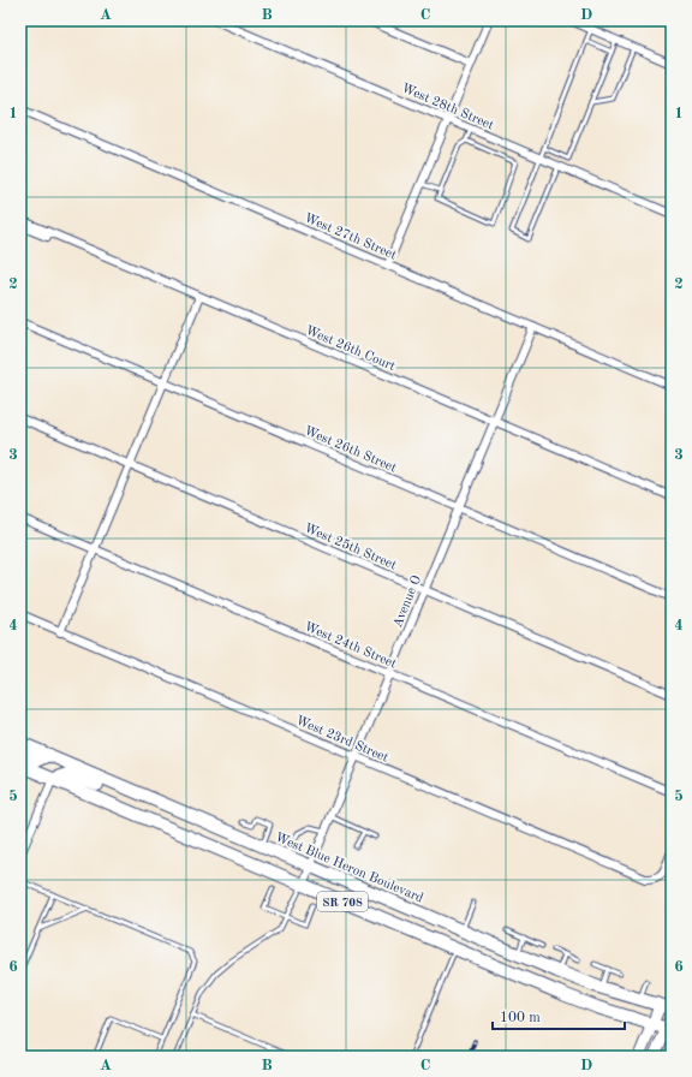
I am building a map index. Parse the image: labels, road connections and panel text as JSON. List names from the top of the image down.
{
  "streets": {
    "main road": ["West Blue Heron Boulevard", "SR 708"],
    "street": [
      "West 28th Street",
      "West 27th Street",
      "West 26th Court",
      "West 26th Street",
      "West 25th Street",
      "Avenue O",
      "West 24th Street",
      "West 23rd Street"
    ]
  },
  "crossings": [
    ["West 27th Street", "Avenue O"],
    ["West 26th Court", "Avenue O"],
    ["West 26th Street", "Avenue O"],
    ["West 25th Street", "Avenue O"],
    ["Avenue O", "West 24th Street"],
    ["Avenue O", "West 23rd Street"],
    ["Avenue O", "West Blue Heron Boulevard"],
    ["Avenue O", "SR 708"]
  ],
  "scale_bar": "100 m",
  "grid": {
    "columns": [
      "A",
      "B",
      "C",
      "D"
    ],
    "rows": [
      "1",
      "2",
      "3",
      "4",
      "5",
      "6"
    ]
  }
}
